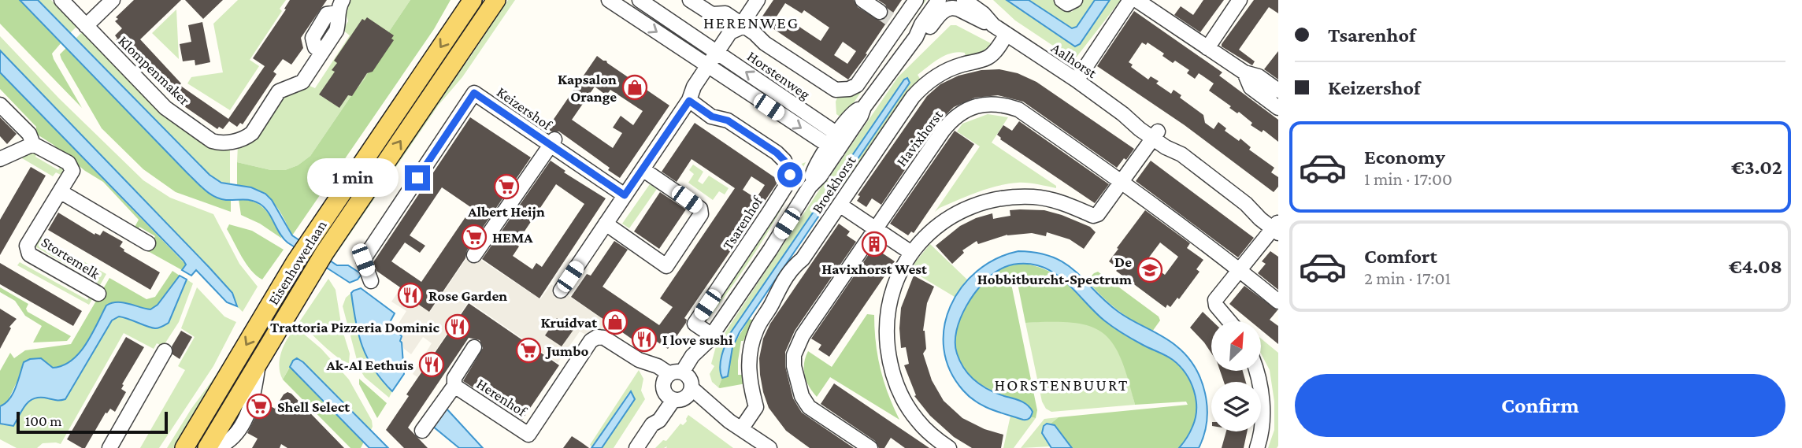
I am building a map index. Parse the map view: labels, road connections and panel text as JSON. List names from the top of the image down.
{
  "streets": {
    "main road": ["Eisenhowerlaan"],
    "street": [
      "Aalhorst",
      "Klompenmaker",
      "Horstenweg",
      "Keizershof",
      "Havixhorst",
      "Broekhorst",
      "Tsarenhof",
      "Stortemelk",
      "Herenhof"
    ]
  },
  "crossings": [
    ["Aalhorst", "Broekhorst"],
    ["Broekhorst", "Herenhof"]
  ],
  "districts": ["HERENWEG", "HORSTENBUURT"],
  "places": {
    "shop": ["Kapsalon Orange", "Kruidvat"],
    "supermarket": [
      "Albert Heijn",
      "HEMA",
      "Jumbo",
      "Shell Select"
    ],
    "building": ["Havixhorst West"],
    "school or university": ["De Hobbitburcht-Spectrum"],
    "restaurant": [
      "Rose Garden",
      "Trattoria Pizzeria Dominic",
      "I love sushi",
      "Ak-Al Eethuis"
    ]
  },
  "scale_bar": "100 m",
  "north": "top right",
  "page": {
    "banner": ["Tsarenhof", "Keizershof"],
    "list": [
      {
        "name": "Economy",
        "note": "1 min · 17:00",
        "value": "€3.02"
      },
      {
        "name": "Comfort",
        "note": "2 min · 17:01",
        "value": "€4.08"
      }
    ],
    "bubble": "1 min",
    "buttons": "Confirm",
    "scale": "100 m"
  }
}
